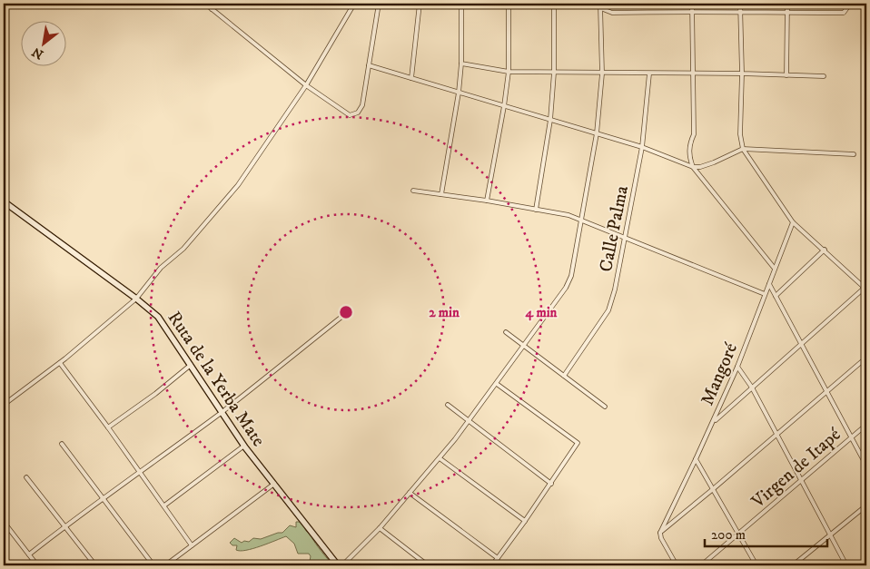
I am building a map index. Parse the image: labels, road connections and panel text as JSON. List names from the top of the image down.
{
  "streets": {
    "main road": ["Ruta de la Yerba Mate"],
    "street": ["Calle Palma", "Mangoré", "Virgen de Itapé"]
  },
  "scale_bar": "200 m",
  "north": "bottom left",
  "rings": ["2 min", "4 min"]
}
